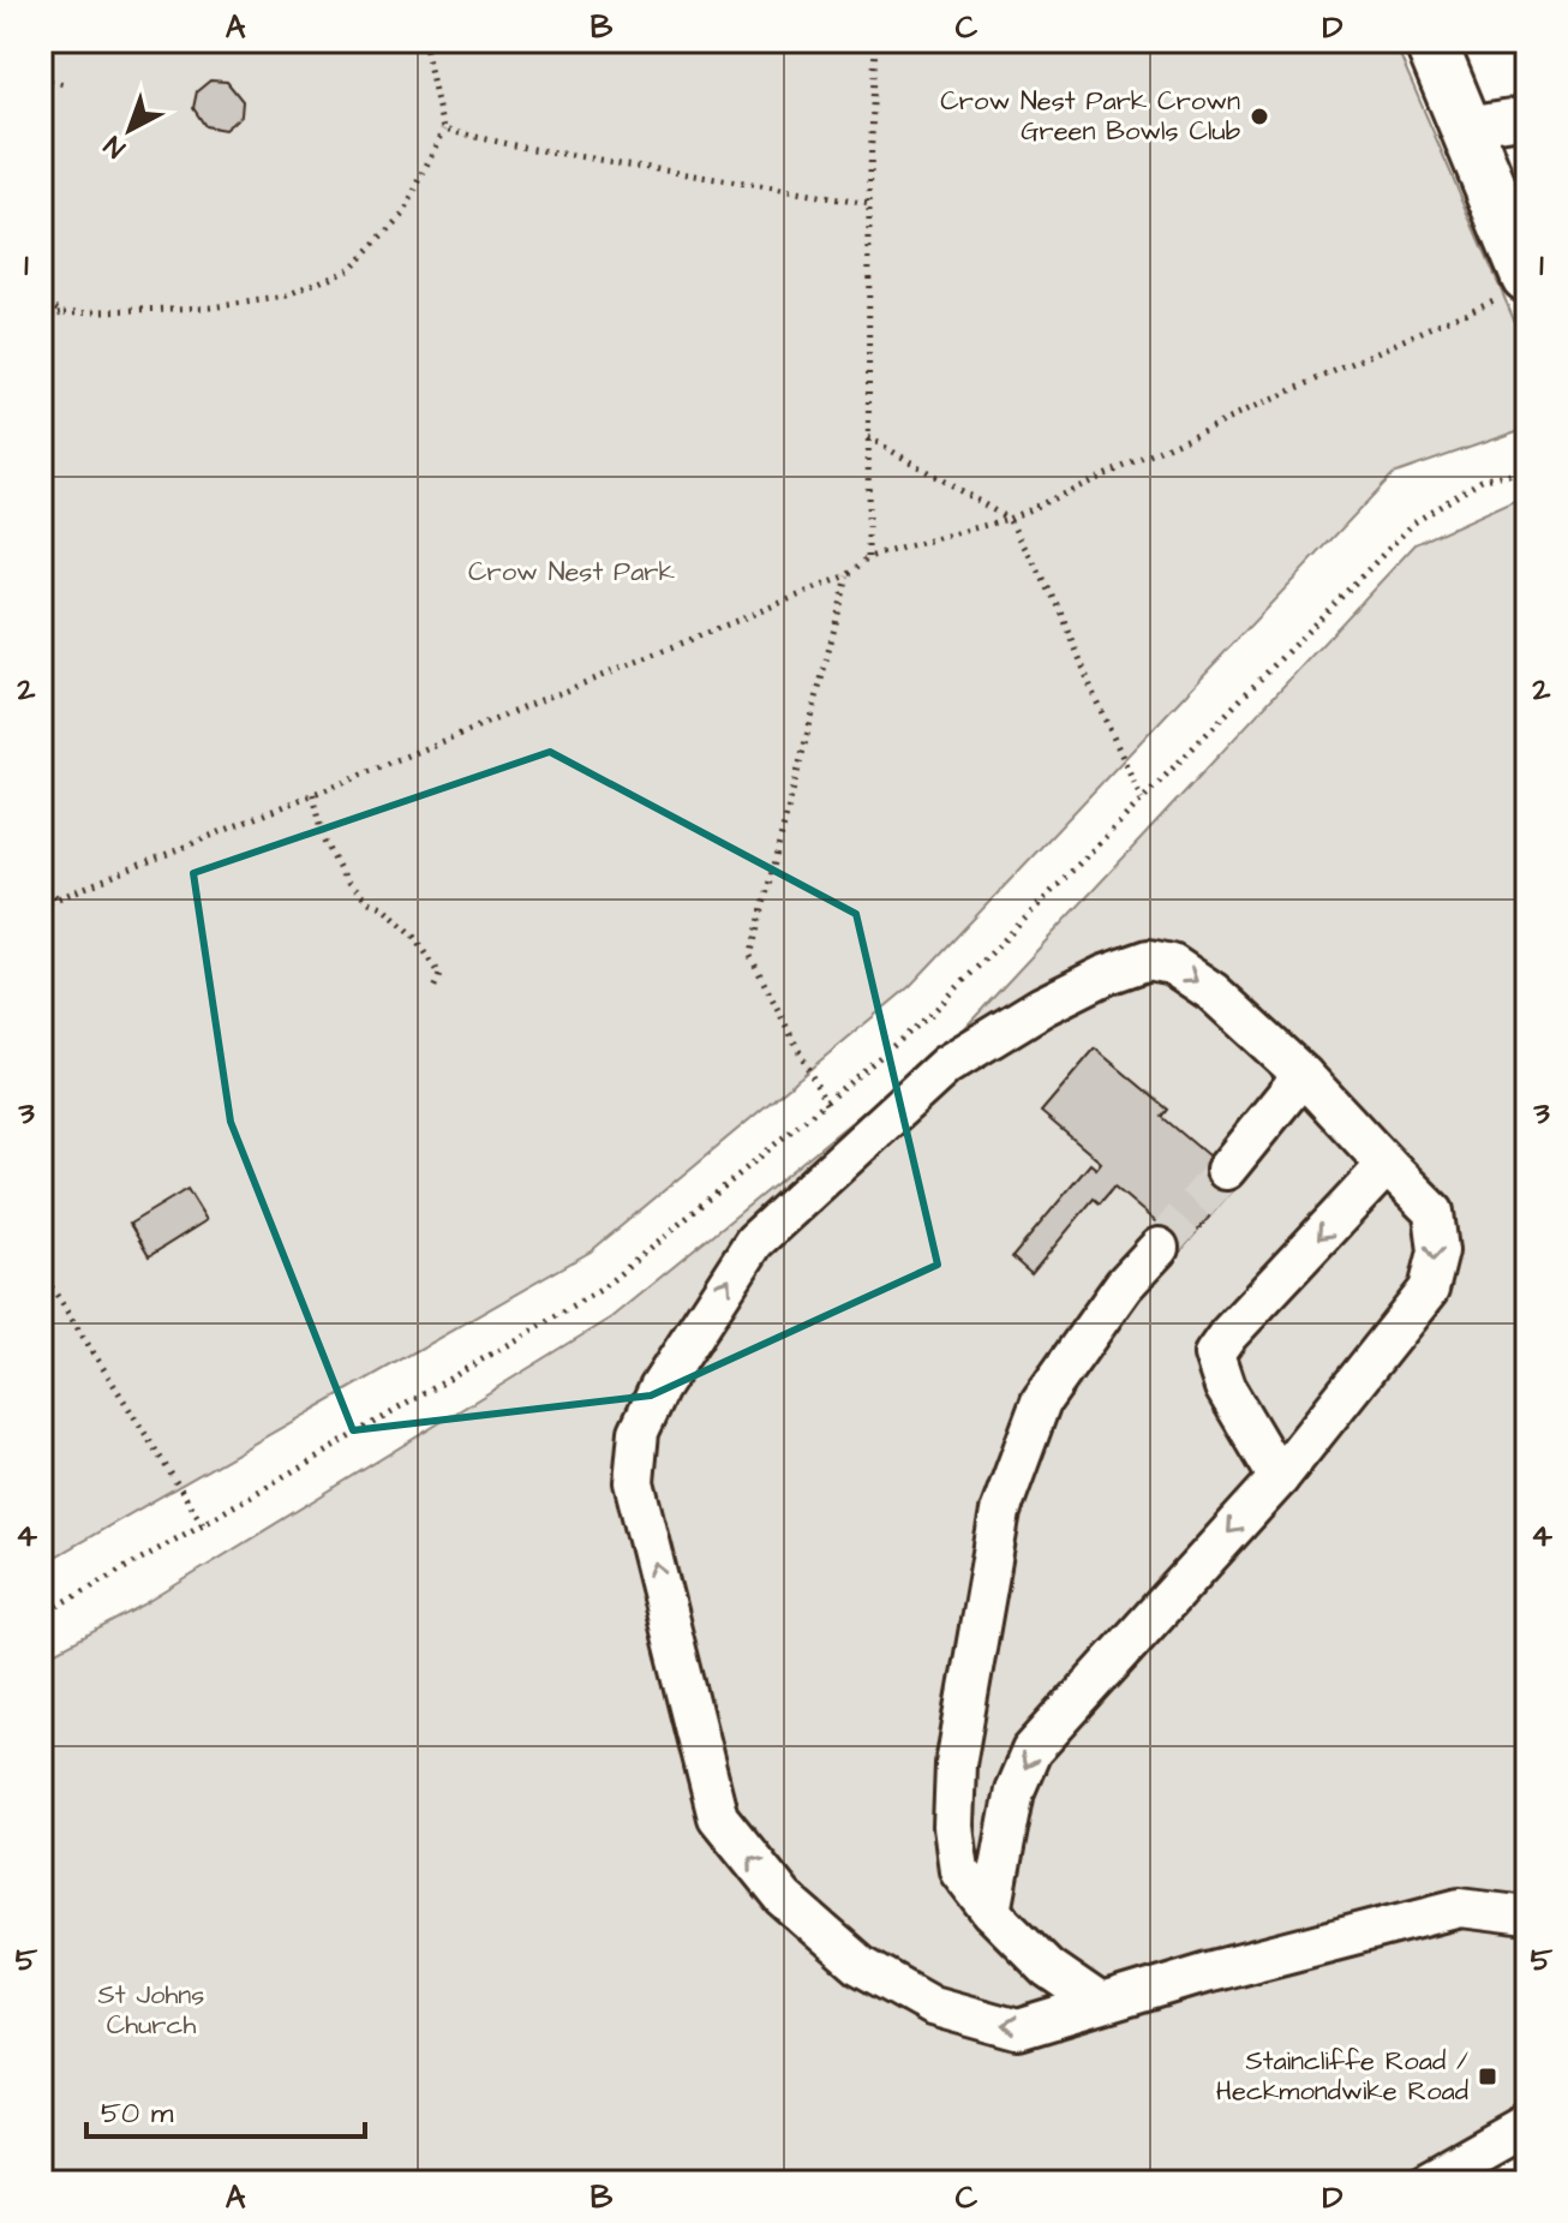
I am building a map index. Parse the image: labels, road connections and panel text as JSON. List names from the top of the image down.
{
  "parks": ["Crow Nest Park", "St Johns Church"],
  "places": {
    "other": ["Crow Nest Park Crown Green Bowls Club"],
    "transit": ["Staincliffe Road / Heckmondwike Road"]
  },
  "scale_bar": "50 m",
  "north": "bottom left",
  "grid": {
    "columns": [
      "A",
      "B",
      "C",
      "D"
    ],
    "rows": [
      "1",
      "2",
      "3",
      "4",
      "5"
    ]
  }
}
